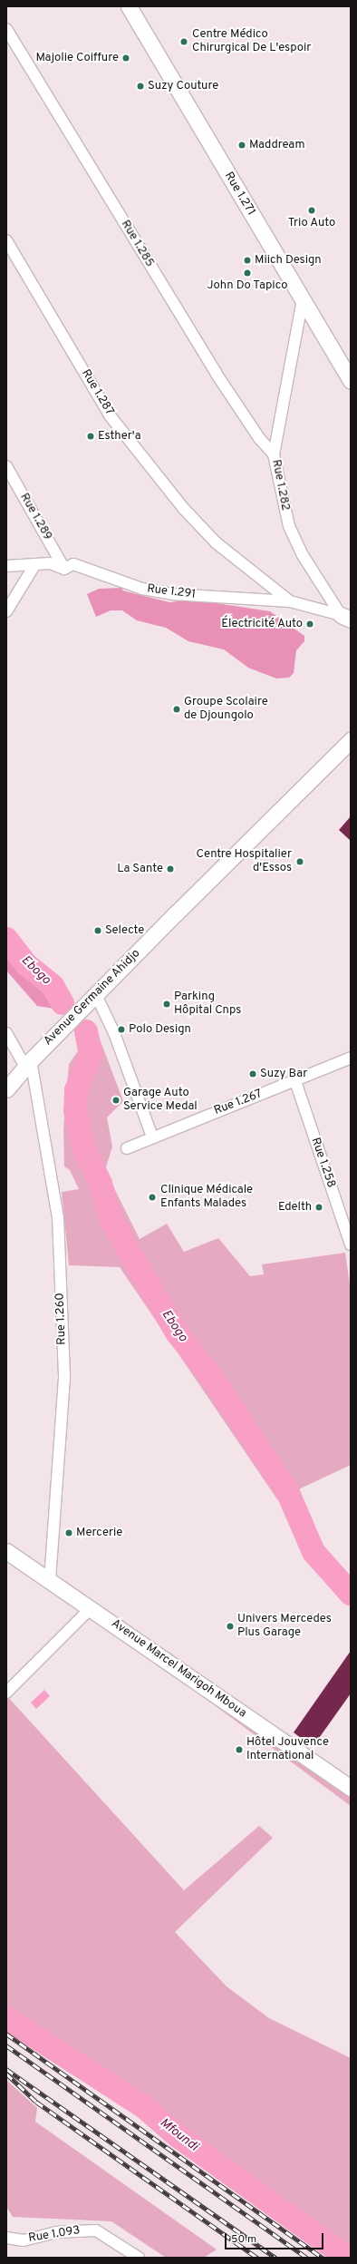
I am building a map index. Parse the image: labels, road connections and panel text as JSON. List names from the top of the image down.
{
  "streets": {
    "street": [
      "Rue 1.271",
      "Rue 1.285",
      "Rue 1.287",
      "Rue 1.282",
      "Rue 1.289",
      "Rue 1.291",
      "Avenue Germaine Ahidjo",
      "Rue 1.267",
      "Rue 1.258",
      "Rue 1.260",
      "Avenue Marcel Marigoh Mboua",
      "Rue 1.093"
    ]
  },
  "crossings": [
    ["Rue 1.271", "Rue 1.282"],
    ["Rue 1.285", "Rue 1.282"],
    ["Rue 1.287", "Rue 1.291"],
    ["Rue 1.282", "Rue 1.291"],
    ["Rue 1.289", "Rue 1.291"],
    ["Avenue Germaine Ahidjo", "Rue 1.260"],
    ["Rue 1.267", "Rue 1.258"],
    ["Rue 1.260", "Avenue Marcel Marigoh Mboua"]
  ],
  "water": ["Ebogo", "Mfoundi"],
  "places": [
    "Centre Médico Chirurgical De L'espoir",
    "Majolie Coiffure",
    "Suzy Couture",
    "Maddream",
    "Trio Auto",
    "Miich Design",
    "John Do Tapico",
    "Esther'a",
    "Électricité Auto",
    "Groupe Scolaire de Djoungolo",
    "Centre Hospitalier d'Essos",
    "La Sante",
    "Selecte",
    "Parking Hôpital Cnps",
    "Polo Design",
    "Suzy Bar",
    "Garage Auto Service Medal",
    "Clinique Médicale Enfants Malades",
    "Edelth",
    "Mercerie",
    "Univers Mercedes Plus Garage",
    "Hôtel Jouvence International"
  ],
  "scale_bar": "50 m"
}
